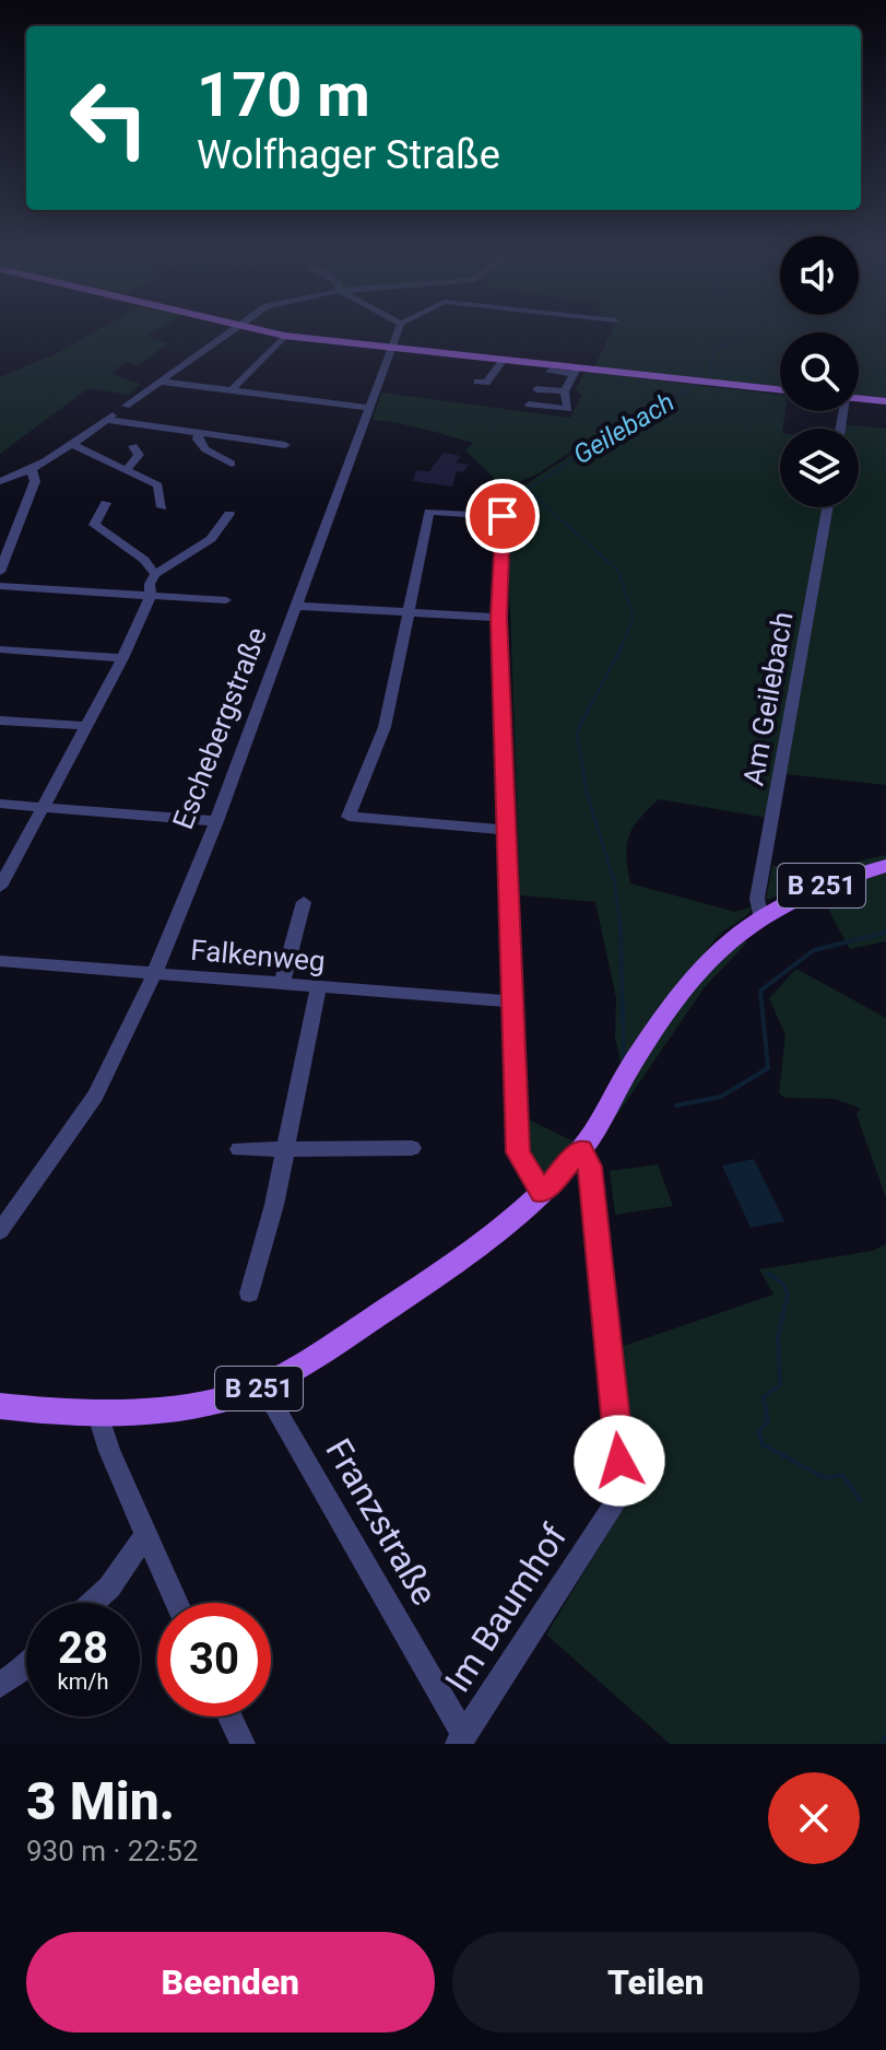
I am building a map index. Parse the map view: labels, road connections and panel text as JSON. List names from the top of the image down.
{
  "streets": {
    "main road": ["B 251"],
    "street": [
      "Am Geilebach",
      "Eschebergstraße",
      "Falkenweg",
      "Franzstraße",
      "Im Baumhof"
    ]
  },
  "crossings": [
    ["Am Geilebach", "B 251"],
    ["Eschebergstraße", "Falkenweg"],
    ["B 251", "Franzstraße"],
    ["B 251", "Im Baumhof"],
    ["Franzstraße", "Im Baumhof"]
  ],
  "water": ["Geilebach"],
  "page": {
    "turn": ["170 m", "Wolfhager Straße"],
    "speed": "28 km/h",
    "limit": "30",
    "heading": ["3 Min.", "930 m · 22:52"],
    "buttons": ["Beenden", "Teilen"]
  }
}
